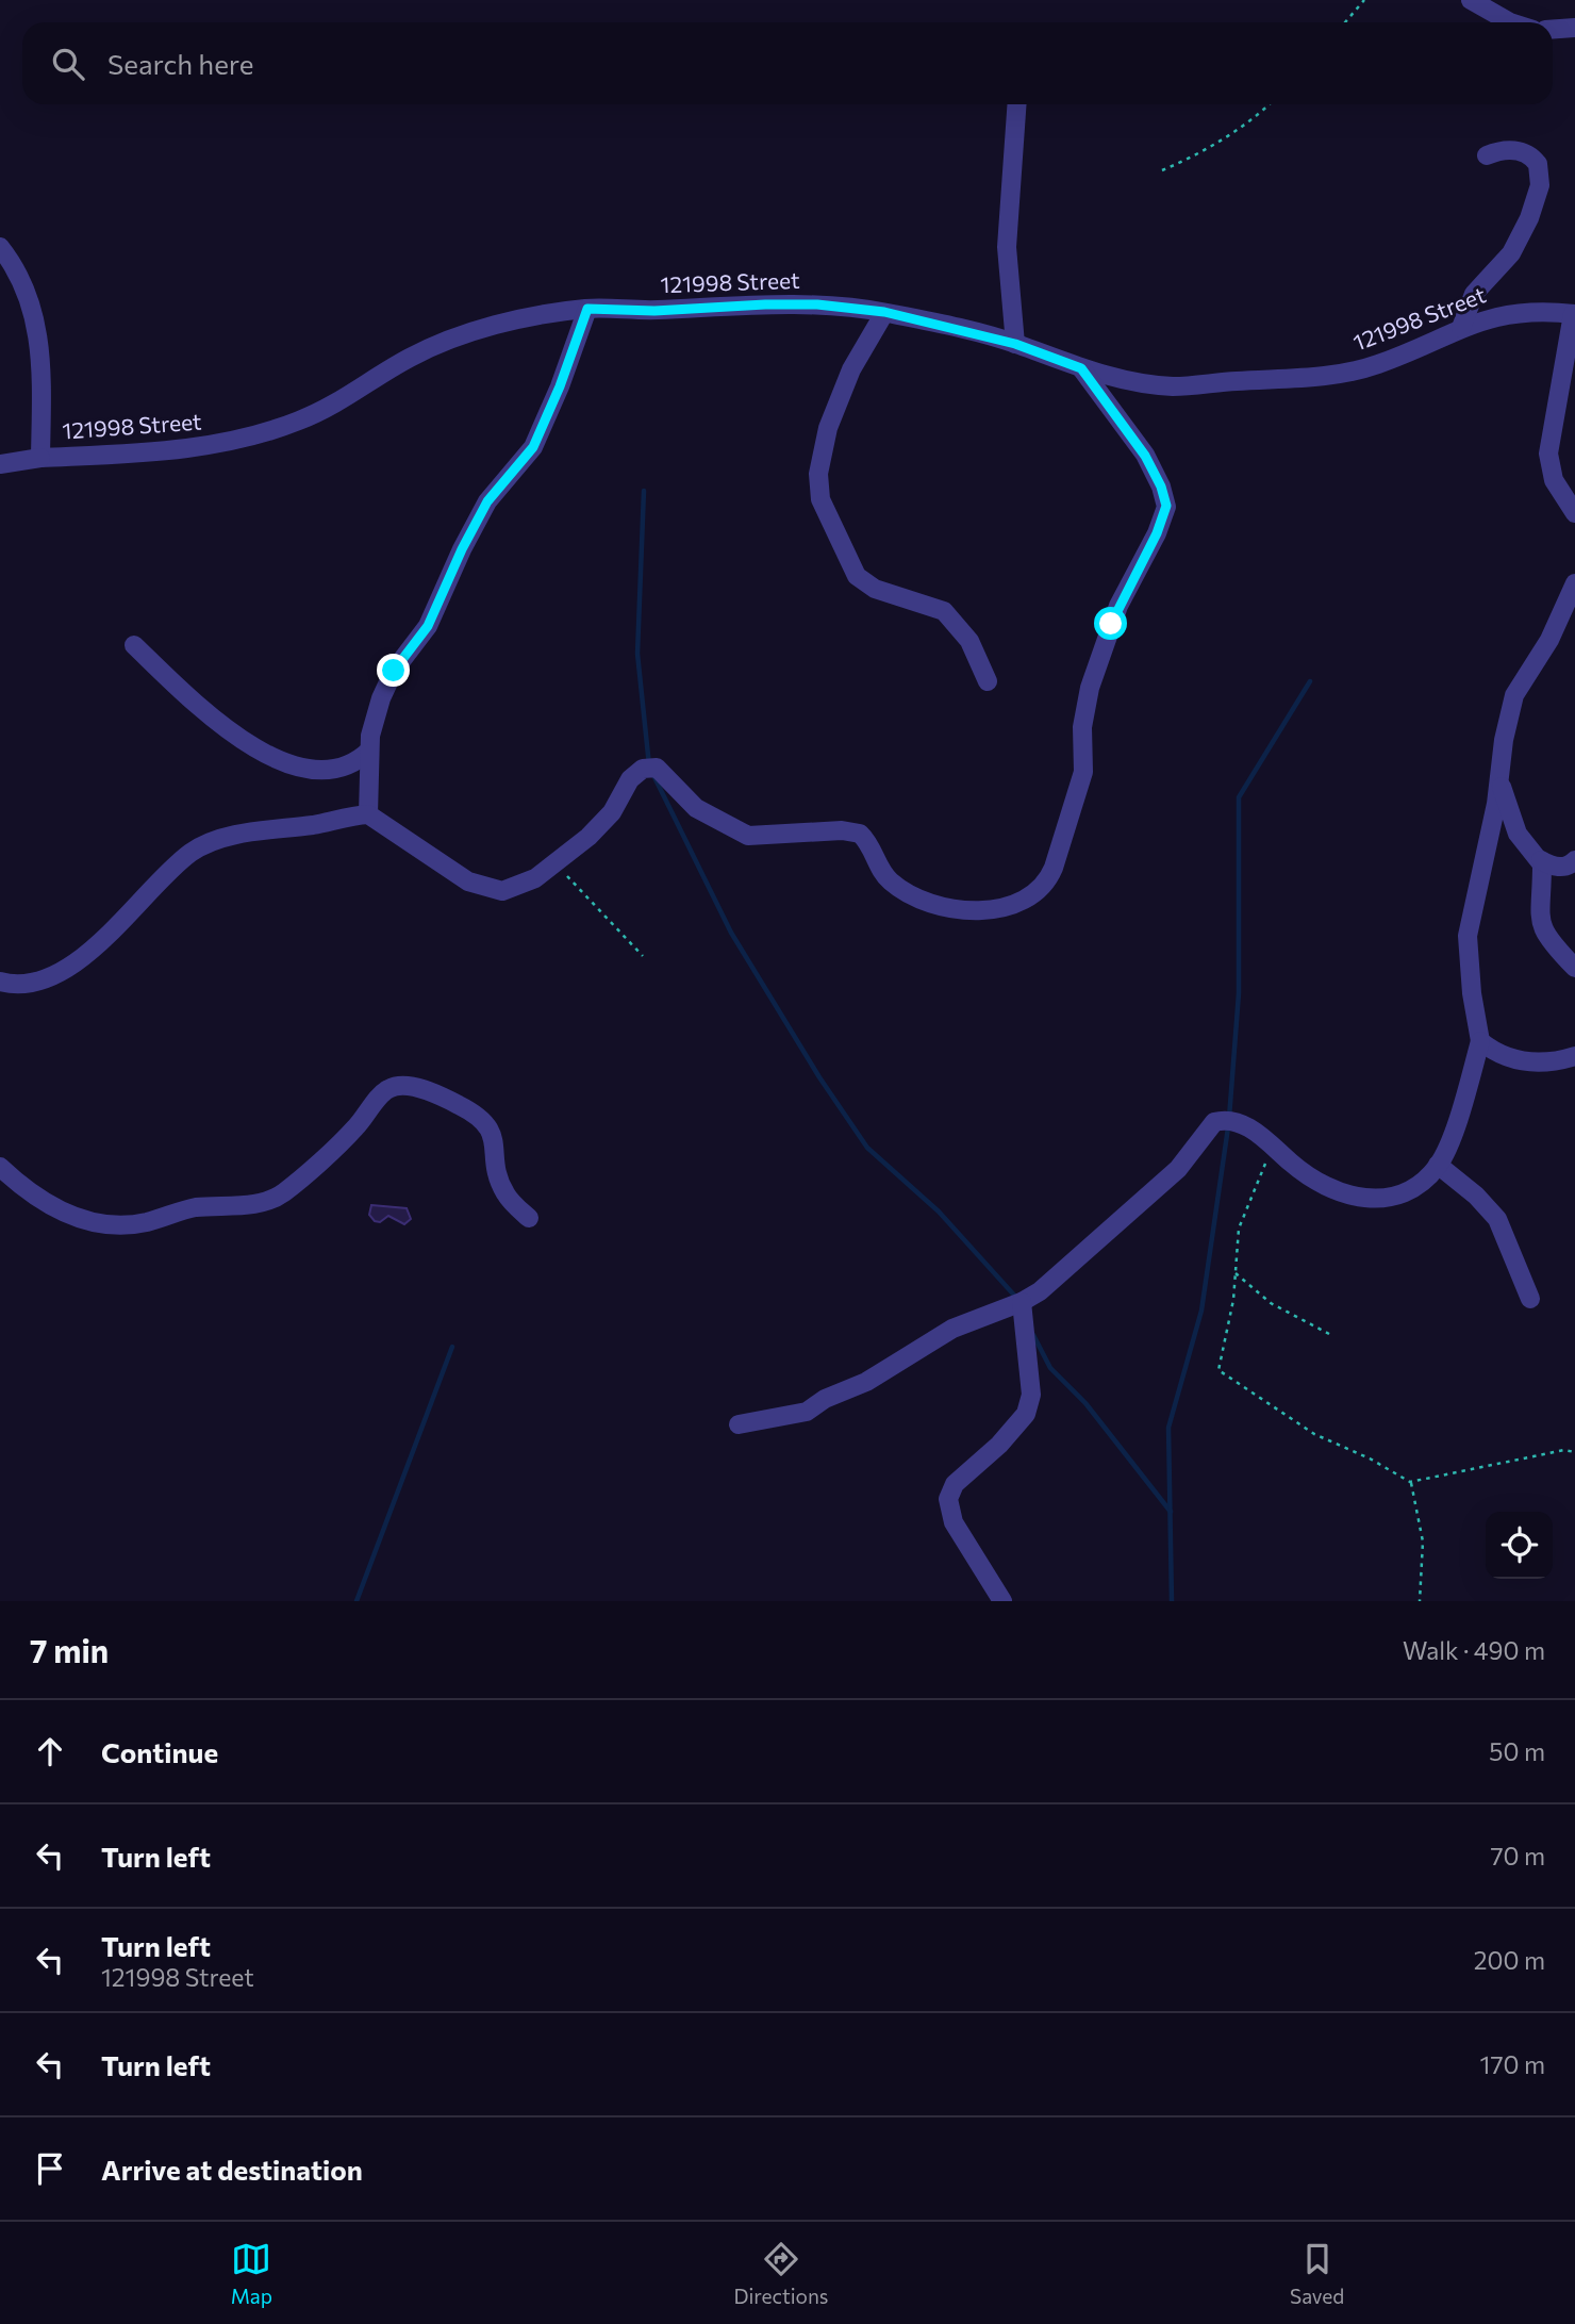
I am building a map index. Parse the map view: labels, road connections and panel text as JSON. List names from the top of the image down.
{
  "streets": {
    "street": ["121998 Street"]
  },
  "page": {
    "search": "Search here",
    "heading": ["7 min", "Walk · 490 m"],
    "list": [
      ["Continue", "50 m"],
      ["Turn left", "70 m"],
      ["Turn left", "121998 Street", "200 m"],
      ["Turn left", "170 m"],
      "Arrive at destination"
    ],
    "nav": ["Map", "Directions", "Saved"]
  }
}
